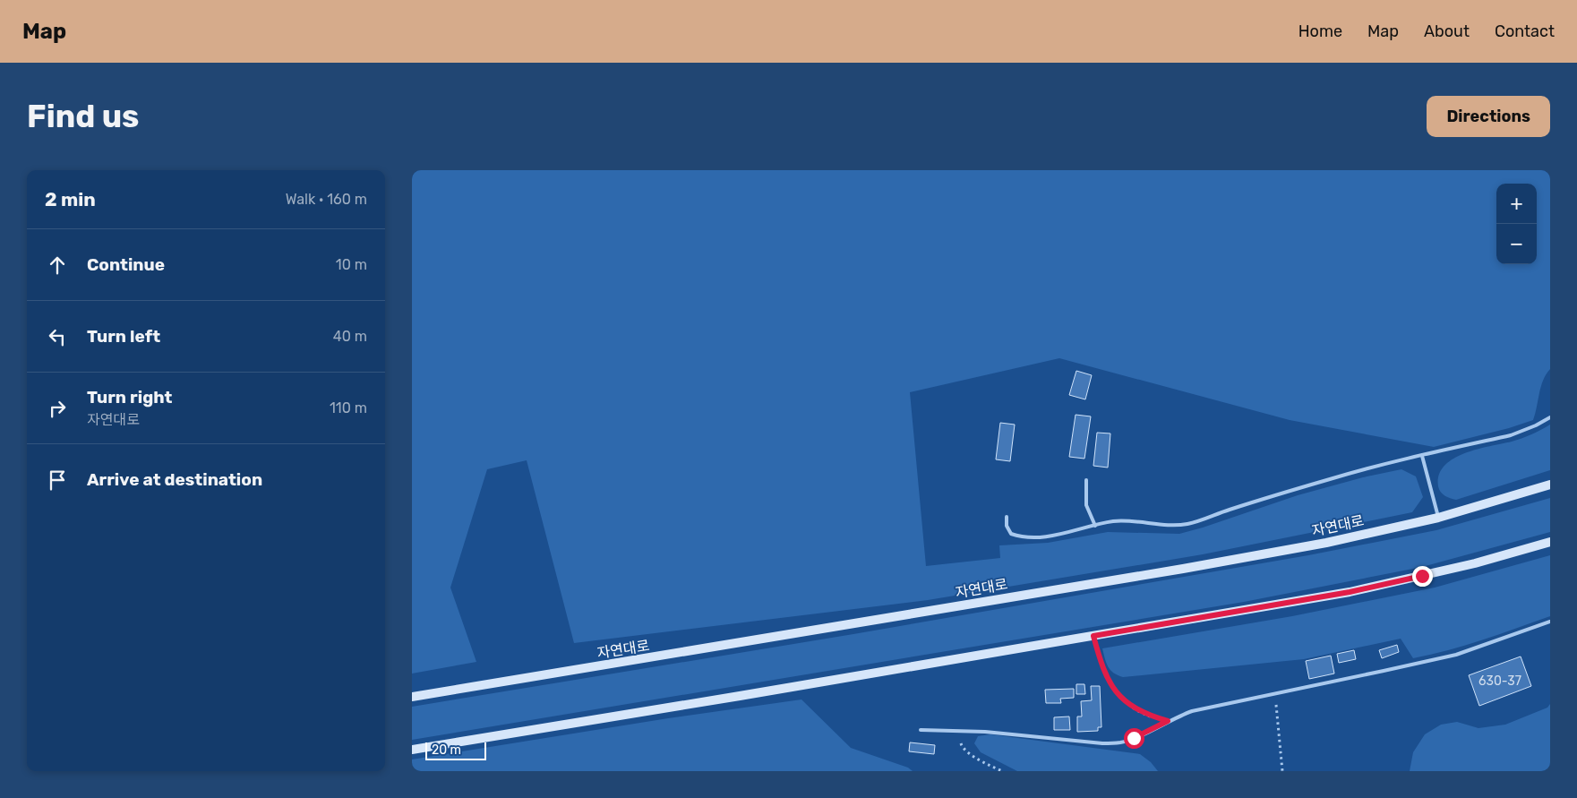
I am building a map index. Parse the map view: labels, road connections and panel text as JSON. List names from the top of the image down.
{
  "streets": {
    "main road": ["자연대로"]
  },
  "house_numbers": ["630-37"],
  "scale_bar": "20 m",
  "page": {
    "header": "Map",
    "nav": [
      "Home",
      "Map",
      "About",
      "Contact"
    ],
    "buttons": "Directions",
    "title": "Find us",
    "heading": ["2 min", "Walk · 160 m"],
    "map_buttons": ["+", "−"],
    "list": [
      ["Continue", "10 m"],
      ["Turn left", "40 m"],
      ["Turn right", "자연대로", "110 m"],
      "Arrive at destination"
    ],
    "scale": "20 m"
  }
}
